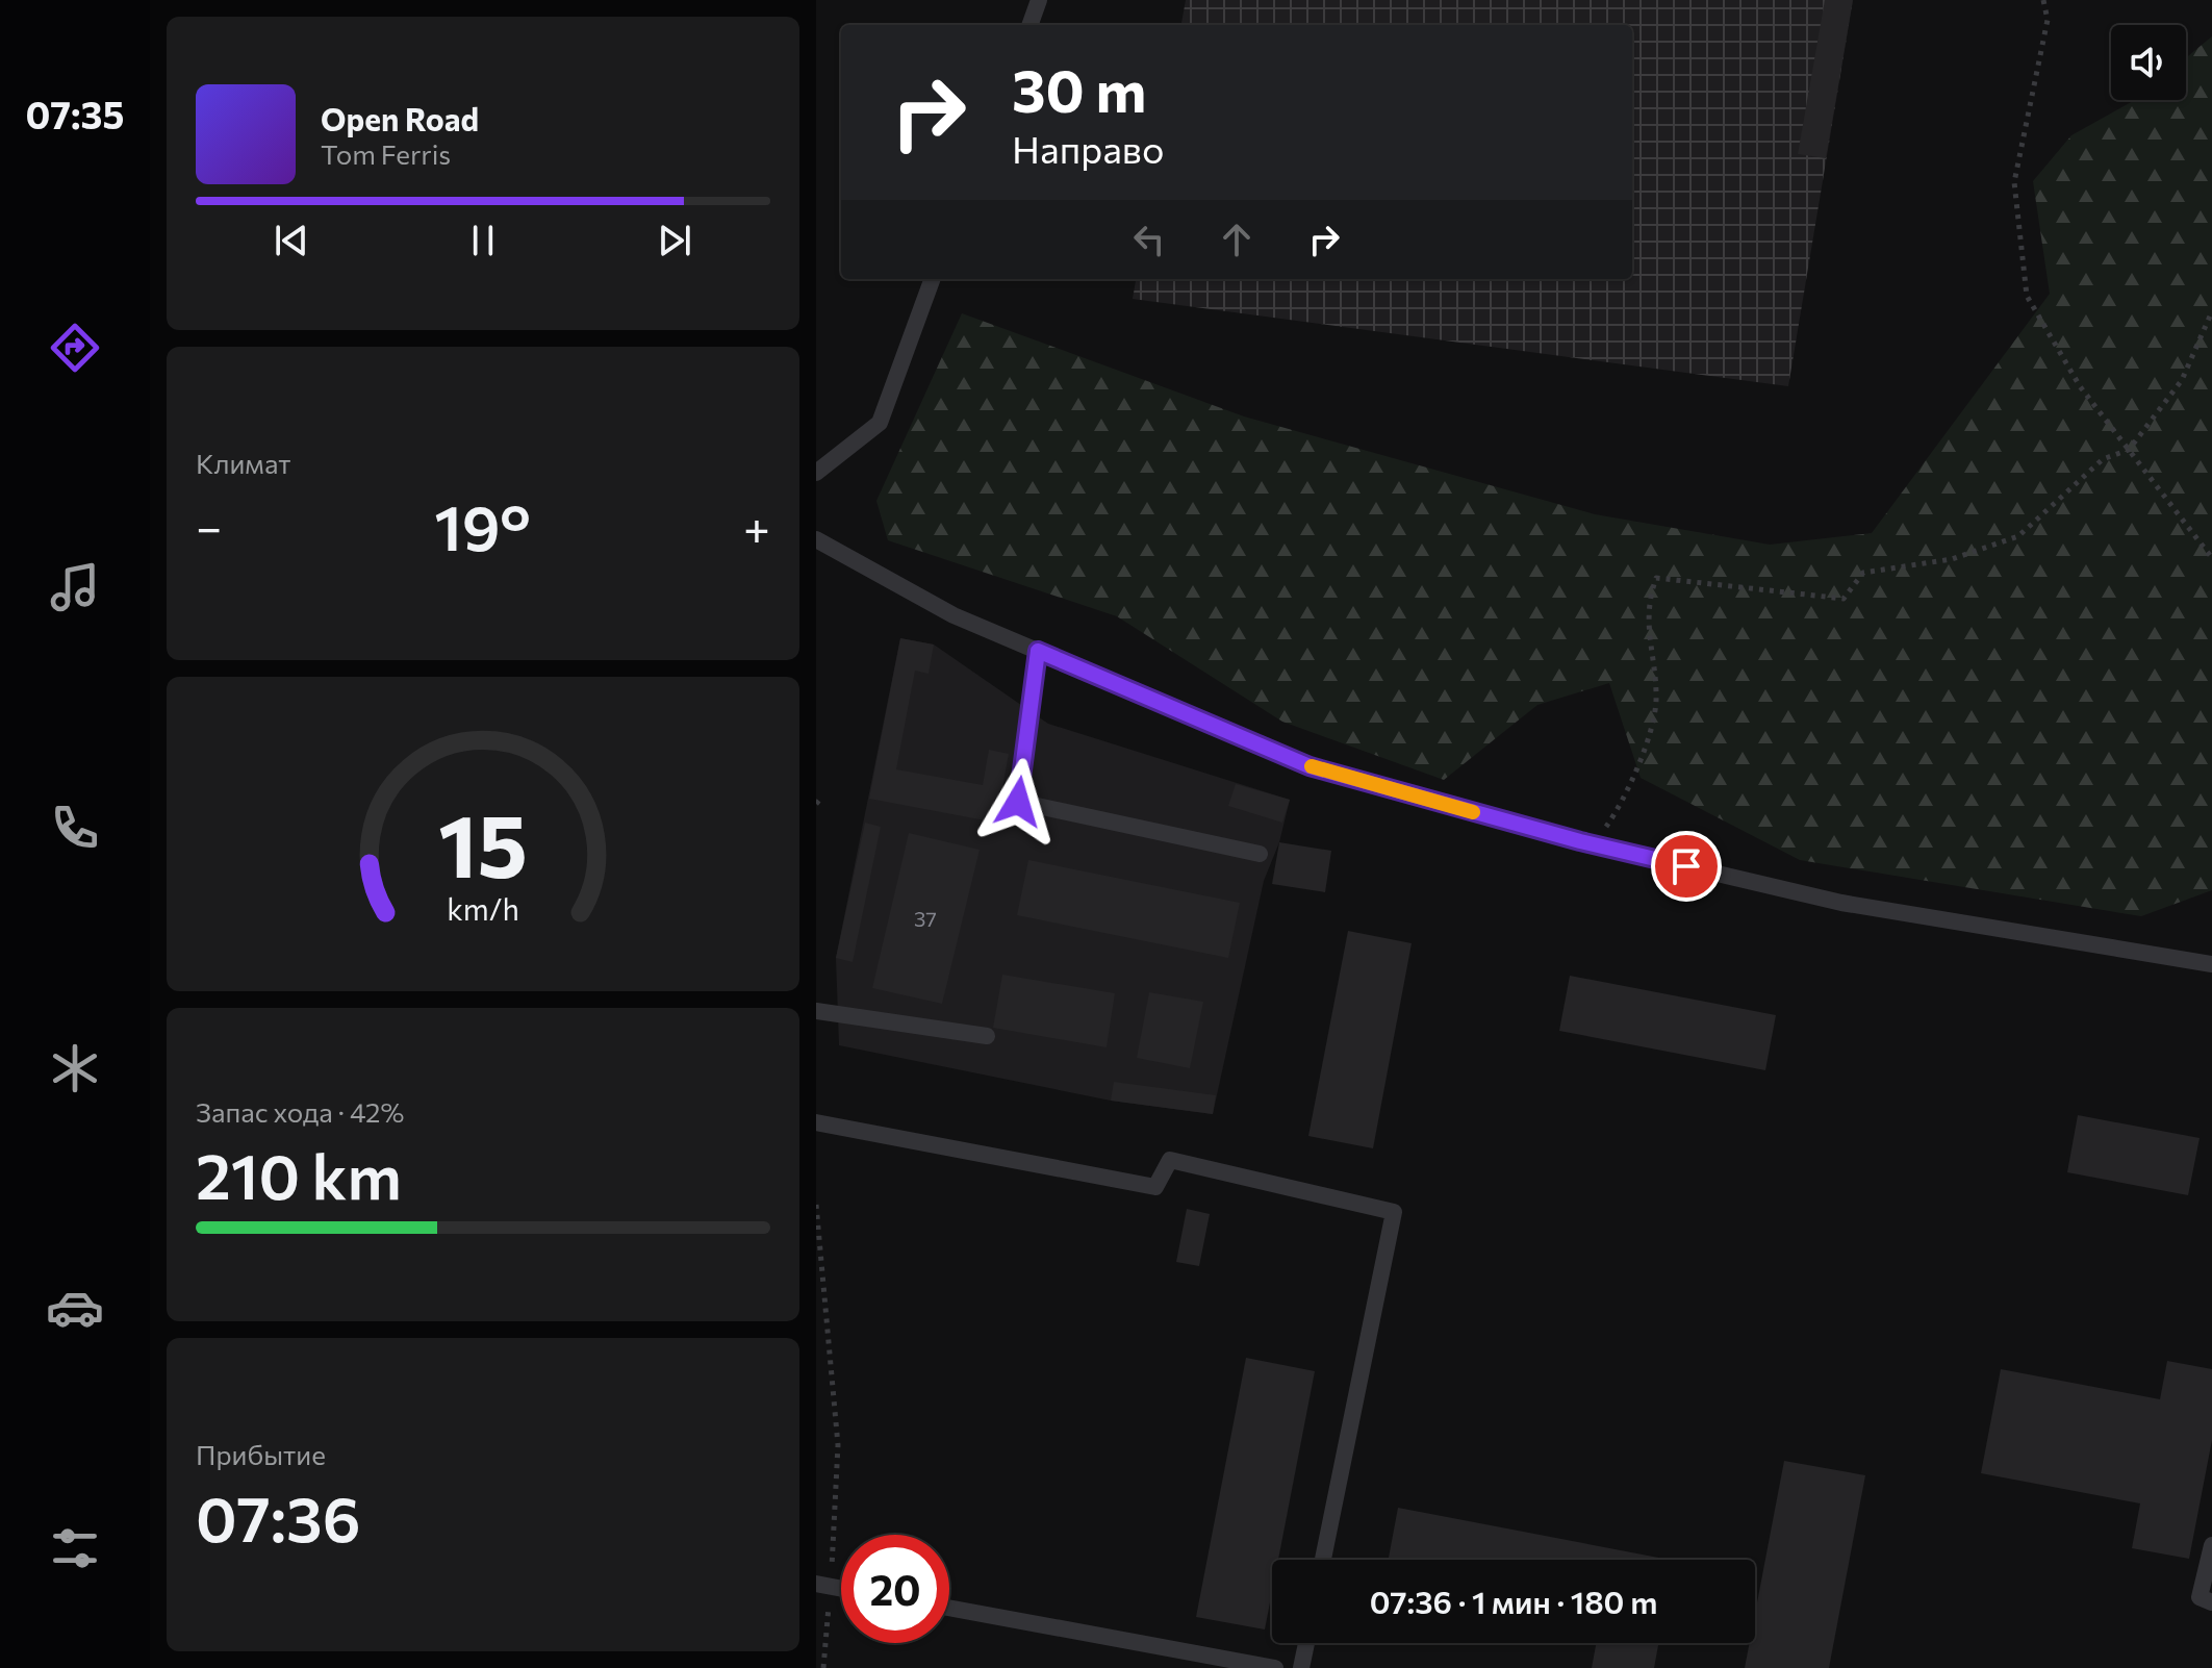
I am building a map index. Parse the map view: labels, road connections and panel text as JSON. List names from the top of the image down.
{
  "house_numbers": ["37"],
  "page": {
    "tabs": "07:35",
    "turn": ["30 m", "Направо"],
    "song": ["Open Road", "Tom Ferris"],
    "tile": [
      "Климат",
      ["Запас хода · 42%", "210 km"],
      ["Прибытие", "07:36"]
    ],
    "heat": ["−", "19°", "+"],
    "limit": "20",
    "trip": "07:36 · 1 мин · 180 m",
    "gauge": ["15", "km/h"]
  }
}
